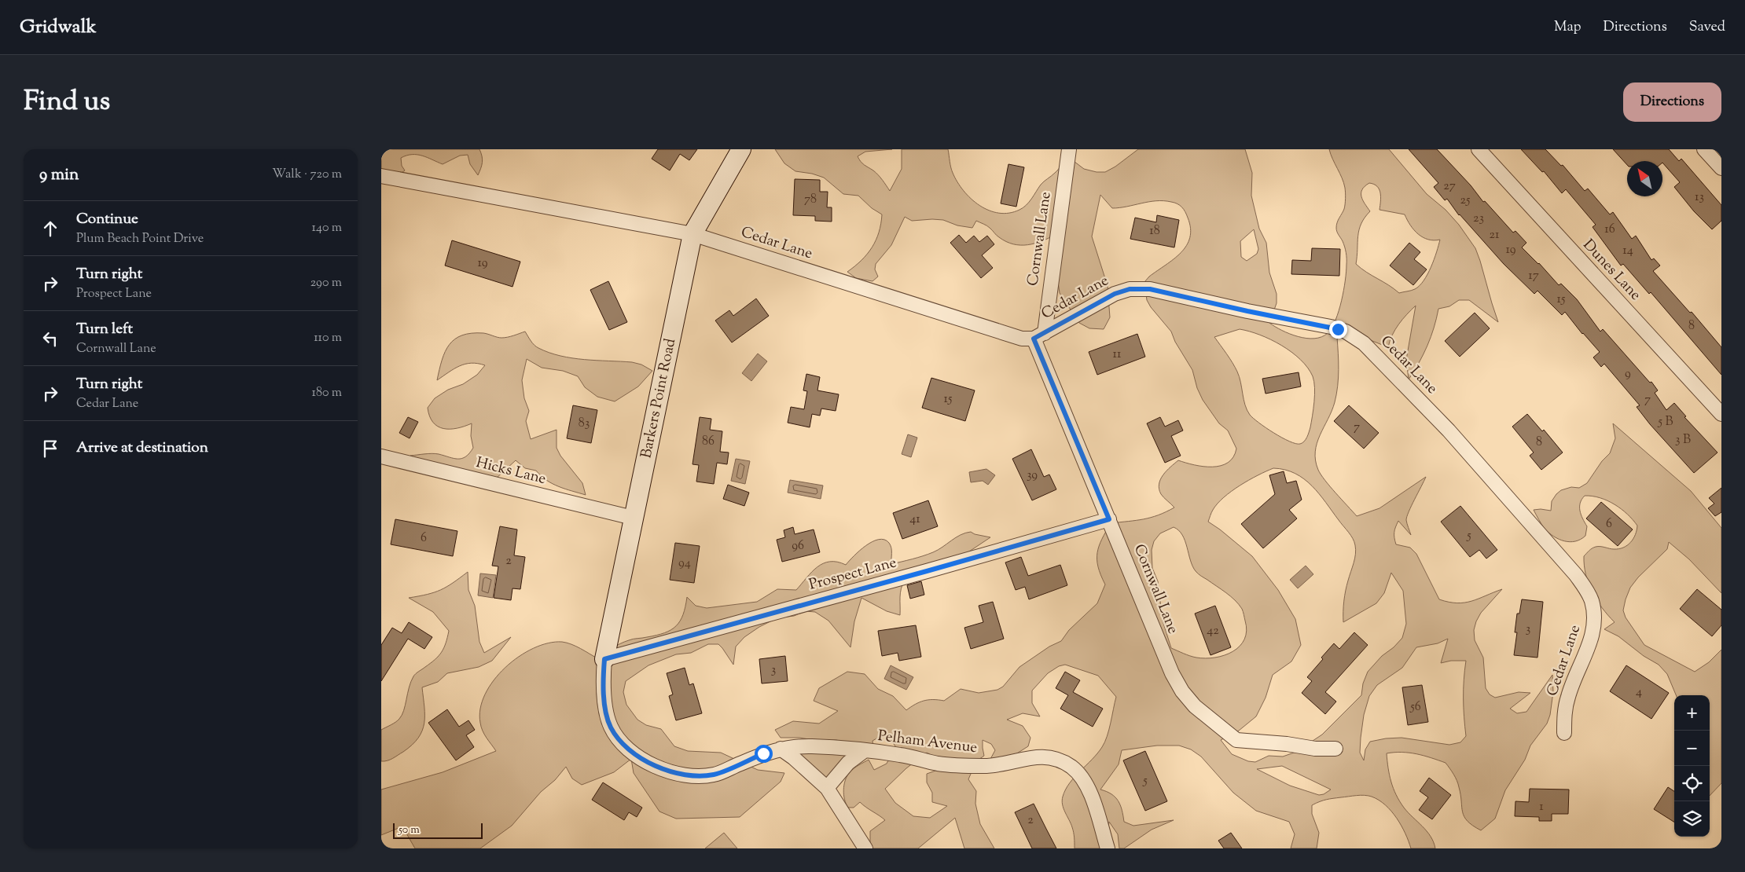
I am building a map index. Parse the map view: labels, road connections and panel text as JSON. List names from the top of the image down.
{
  "streets": {
    "street": [
      "Cornwall Lane",
      "Cedar Lane",
      "Dunes Lane",
      "Barkers Point Road",
      "Hicks Lane",
      "Prospect Lane",
      "Pelham Avenue"
    ]
  },
  "crossings": [
    ["Cornwall Lane", "Cedar Lane"],
    ["Cornwall Lane", "Prospect Lane"],
    ["Cedar Lane", "Barkers Point Road"],
    ["Barkers Point Road", "Hicks Lane"],
    ["Barkers Point Road", "Prospect Lane"],
    ["Barkers Point Road", "Pelham Avenue"],
    ["Prospect Lane", "Pelham Avenue"]
  ],
  "house_numbers": [
    "27",
    "13",
    "78",
    "25",
    "23",
    "16",
    "18",
    "21",
    "19",
    "14",
    "19",
    "17",
    "15",
    "8",
    "11",
    "9",
    "15",
    "7",
    "5 B",
    "83",
    "7",
    "3 B",
    "86",
    "8",
    "39",
    "41",
    "6",
    "5",
    "6",
    "96",
    "2",
    "94",
    "3",
    "42",
    "3",
    "4",
    "56",
    "5",
    "1",
    "2"
  ],
  "scale_bar": "50 m",
  "north": "top left",
  "page": {
    "header": "Gridwalk",
    "nav": ["Map", "Directions", "Saved"],
    "title": "Find us",
    "buttons": "Directions",
    "heading": ["9 min", "Walk · 720 m"],
    "list": [
      ["Continue", "Plum Beach Point Drive", "140 m"],
      ["Turn right", "Prospect Lane", "290 m"],
      ["Turn left", "Cornwall Lane", "110 m"],
      ["Turn right", "Cedar Lane", "180 m"],
      "Arrive at destination"
    ],
    "map_buttons": ["+", "−"],
    "scale": "50 m"
  }
}
